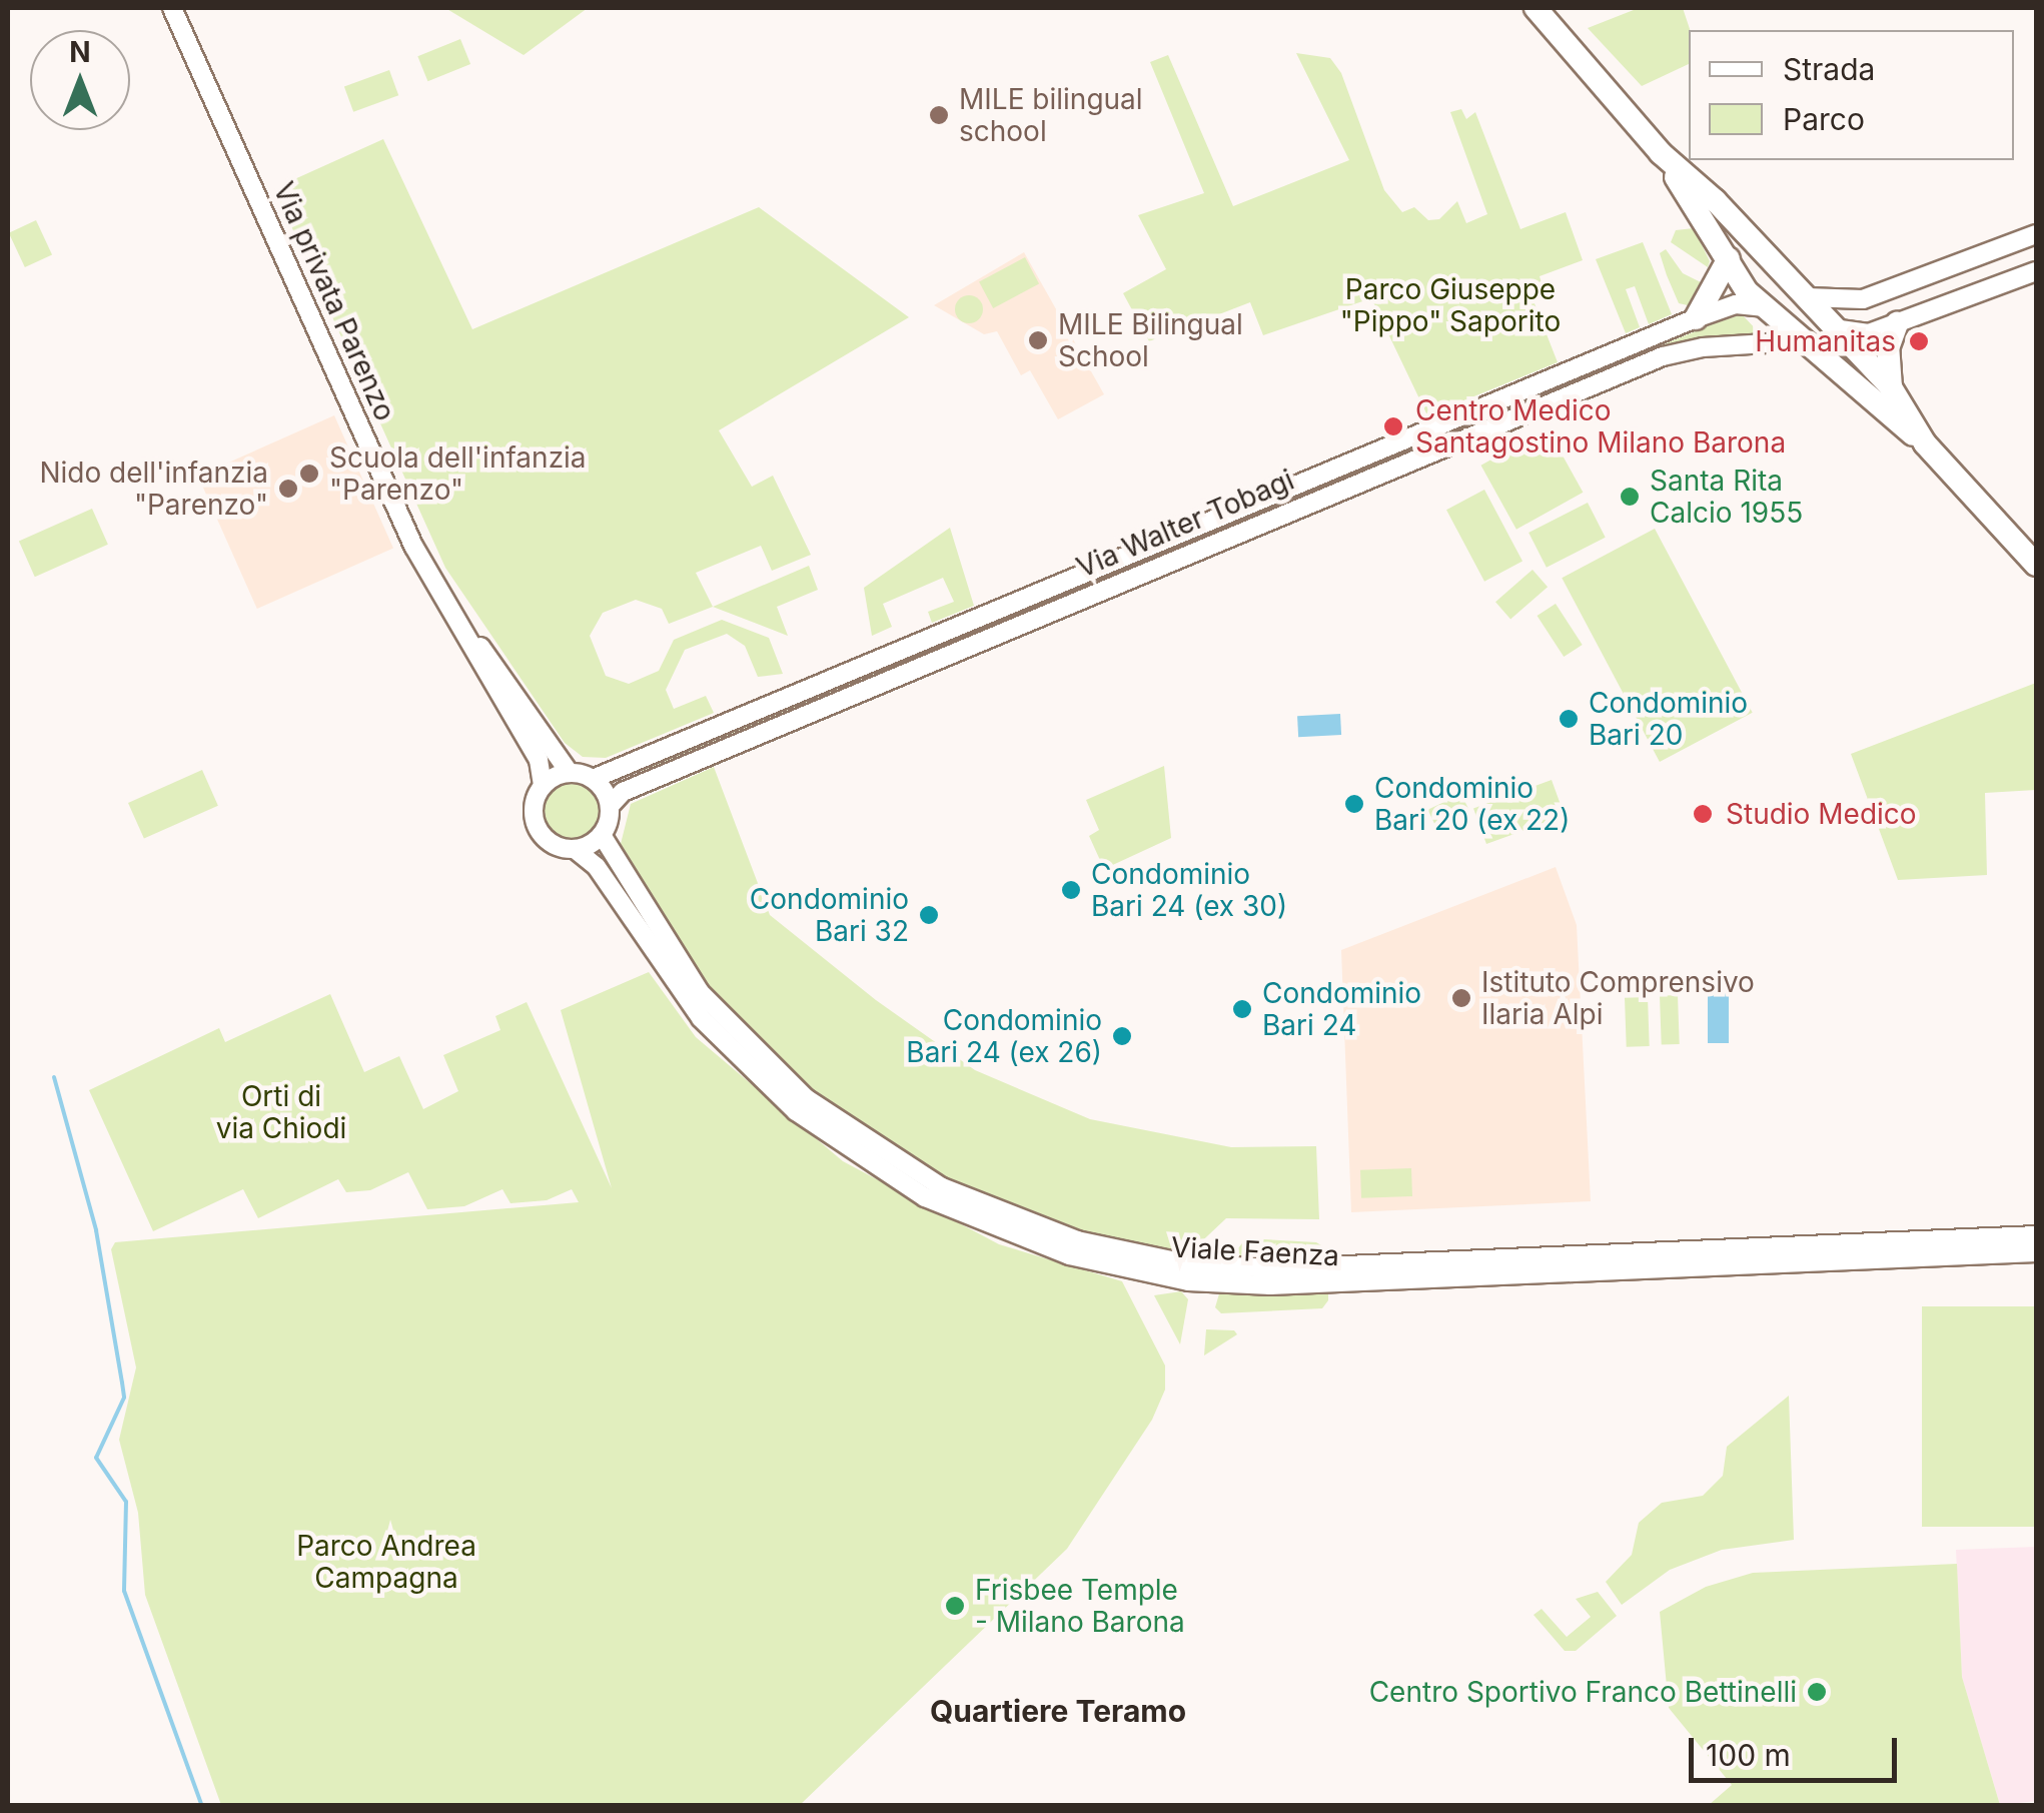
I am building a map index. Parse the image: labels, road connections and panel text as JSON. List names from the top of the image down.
{
  "streets": {
    "street": ["Via privata Parenzo", "Via Walter Tobagi", "Viale Faenza"]
  },
  "crossings": [
    ["Via privata Parenzo", "Via Walter Tobagi"],
    ["Via privata Parenzo", "Viale Faenza"],
    ["Via Walter Tobagi", "Viale Faenza"]
  ],
  "districts": ["Quartiere Teramo"],
  "parks": ["Parco Giuseppe \"Pippo\" Saporito", "Orti di via Chiodi", "Parco Andrea Campagna"],
  "places": [
    "MILE bilingual school",
    "MILE Bilingual School",
    "Humanitas",
    "Centro Medico Santagostino Milano Barona",
    "Scuola dell'infanzia \"Parenzo\"",
    "Nido dell'infanzia \"Parenzo\"",
    "Santa Rita Calcio 1955",
    "Condominio Bari 20",
    "Condominio Bari 20 (ex 22)",
    "Studio Medico",
    "Condominio Bari 24 (ex 30)",
    "Condominio Bari 32",
    "Istituto Comprensivo Ilaria Alpi",
    "Condominio Bari 24",
    "Condominio Bari 24 (ex 26)",
    "Frisbee Temple - Milano Barona",
    "Centro Sportivo Franco Bettinelli"
  ],
  "legend": ["Strada", "Parco"],
  "scale_bar": "100 m",
  "north": "top"
}
